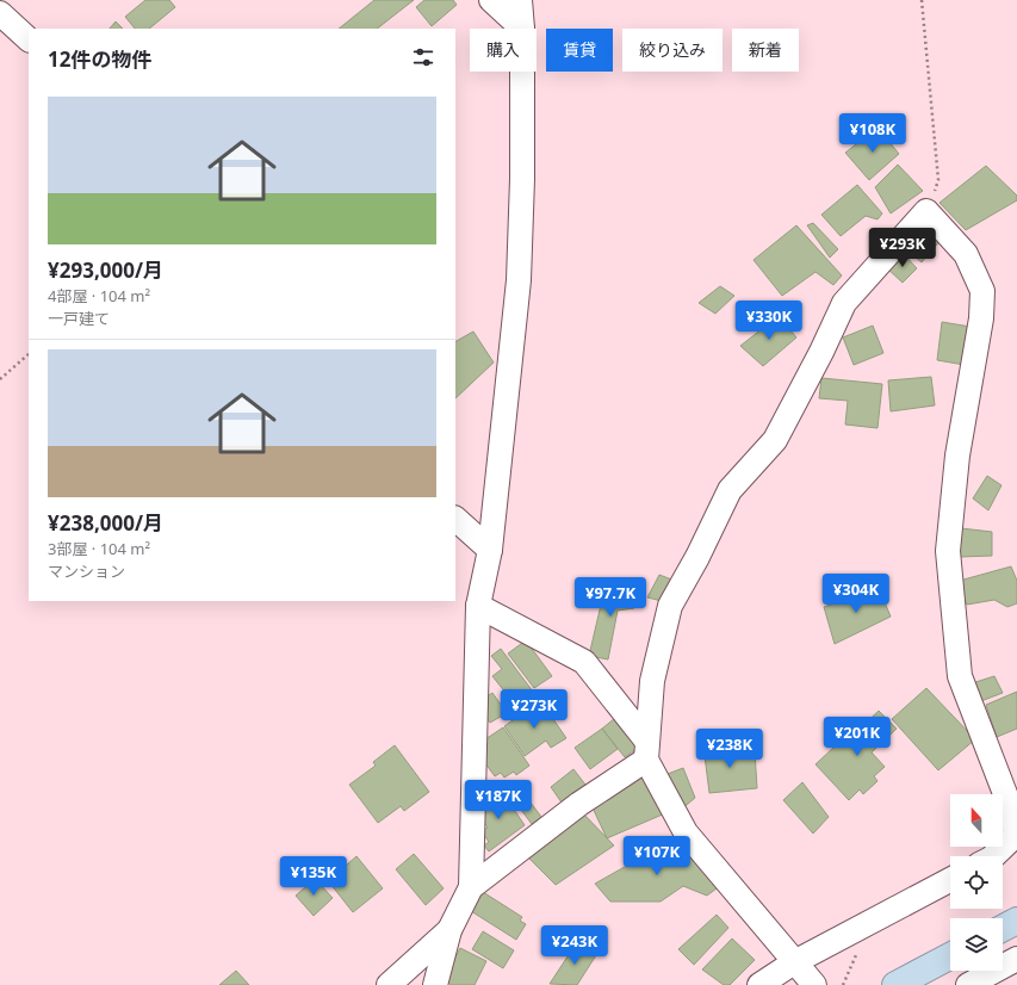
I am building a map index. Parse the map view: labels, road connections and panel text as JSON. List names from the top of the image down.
{
  "north": "top",
  "page": {
    "chip": [
      "購入",
      "賃貸",
      "絞り込み",
      "新着"
    ],
    "heading": "12件の物件",
    "list": [
      {
        "name": "¥293,000/月",
        "note": "4部屋 · 104 m² · 一戸建て"
      },
      {
        "name": "¥238,000/月",
        "note": "3部屋 · 104 m² · マンション"
      }
    ],
    "price": [
      "¥108K",
      "¥293K",
      "¥330K",
      "¥304K",
      "¥97.7K",
      "¥273K",
      "¥201K",
      "¥238K",
      "¥187K",
      "¥107K",
      "¥135K",
      "¥243K"
    ]
  }
}
